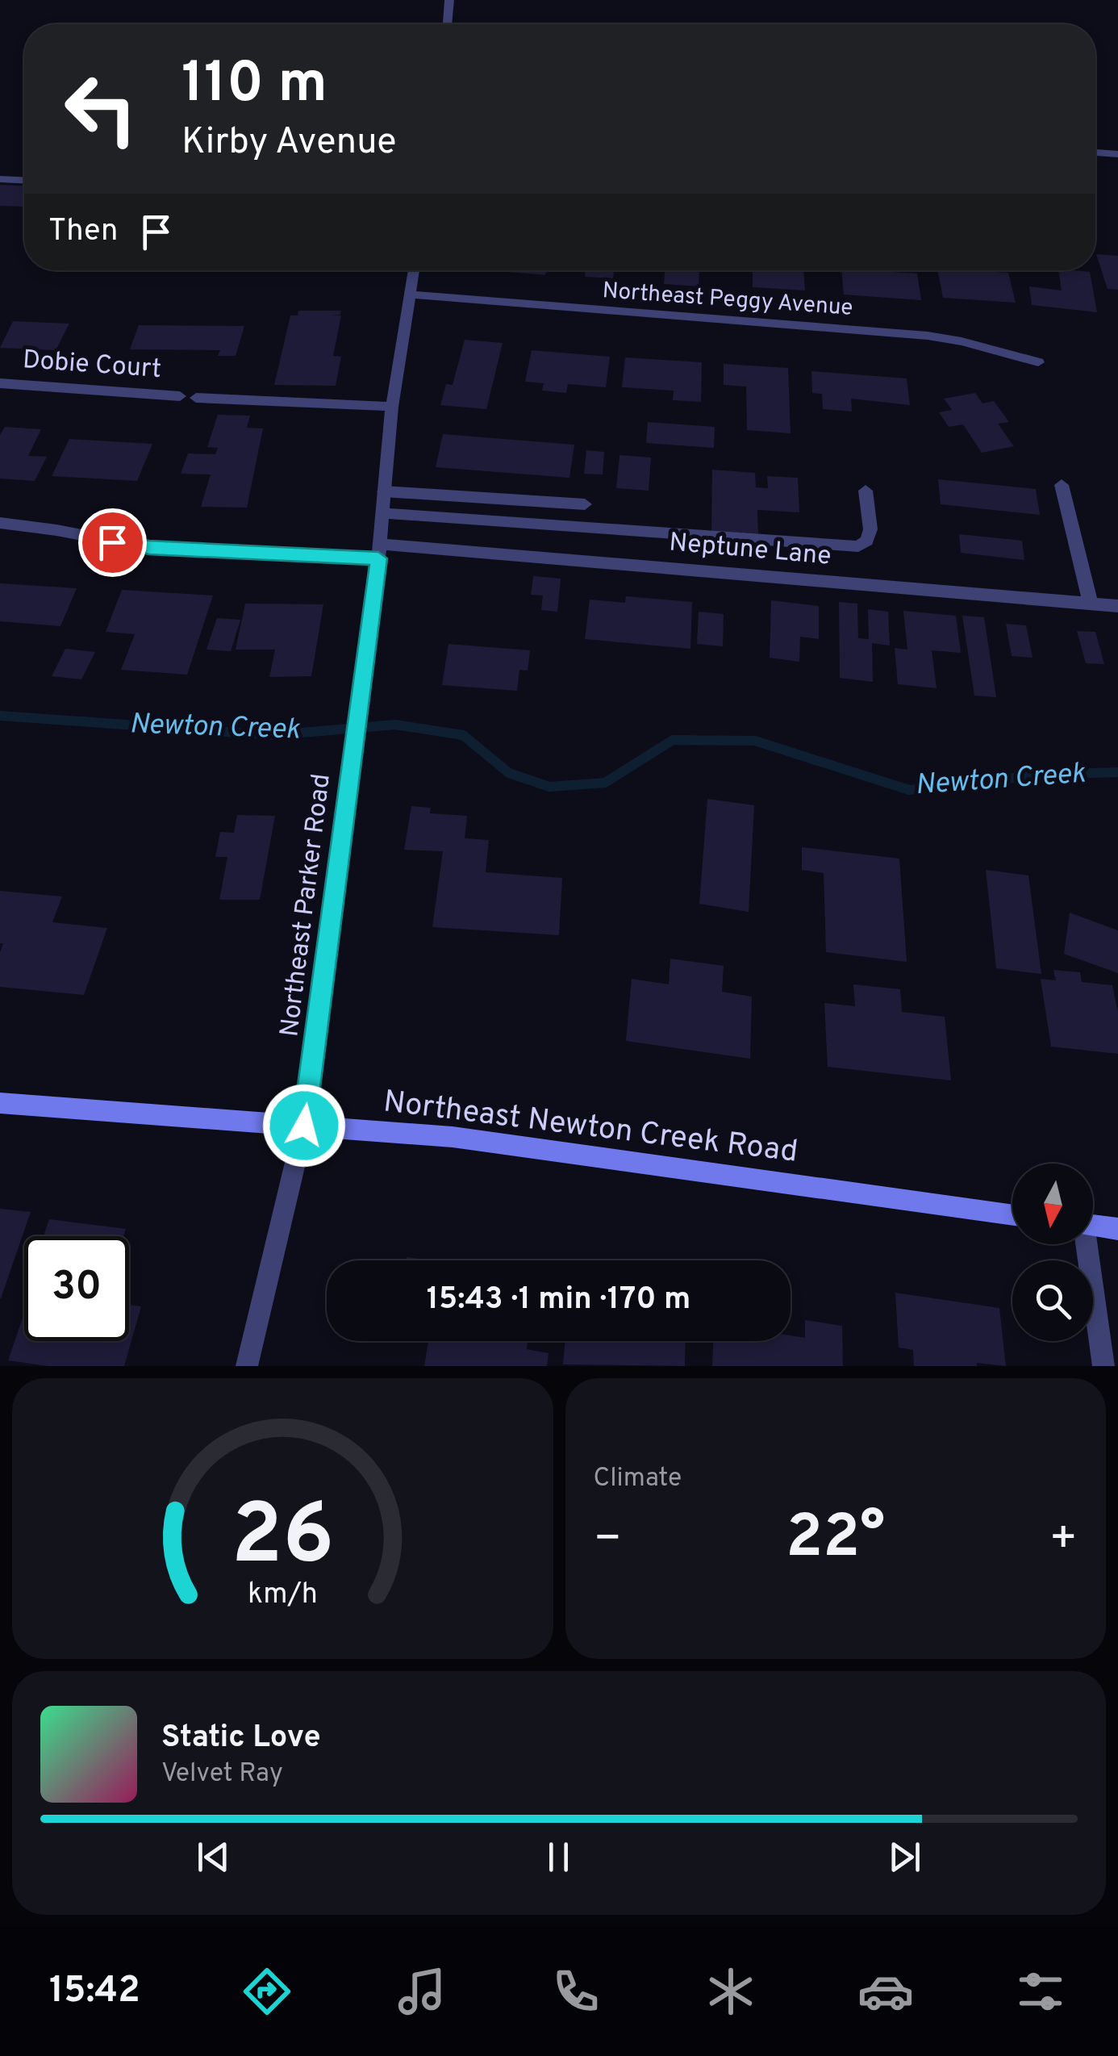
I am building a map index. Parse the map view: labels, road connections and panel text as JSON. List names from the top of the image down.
{
  "streets": {
    "street": [
      "Northeast Peggy Avenue",
      "Dobie Court",
      "Neptune Lane",
      "Northeast Parker Road",
      "Northeast Newton Creek Road"
    ]
  },
  "crossings": [
    ["Northeast Peggy Avenue", "Northeast Parker Road"],
    ["Neptune Lane", "Northeast Parker Road"],
    ["Northeast Parker Road", "Northeast Newton Creek Road"]
  ],
  "water": ["Newton Creek"],
  "north": "bottom",
  "page": {
    "turn": ["110 m", "Kirby Avenue"],
    "then": "Then",
    "limit": "30",
    "trip": "15:43 · 1 min · 170 m",
    "tile": "Climate",
    "heat": ["−", "22°", "+"],
    "song": ["Static Love", "Velvet Ray"],
    "tabs": "15:42",
    "gauge": ["26", "km/h"]
  }
}
